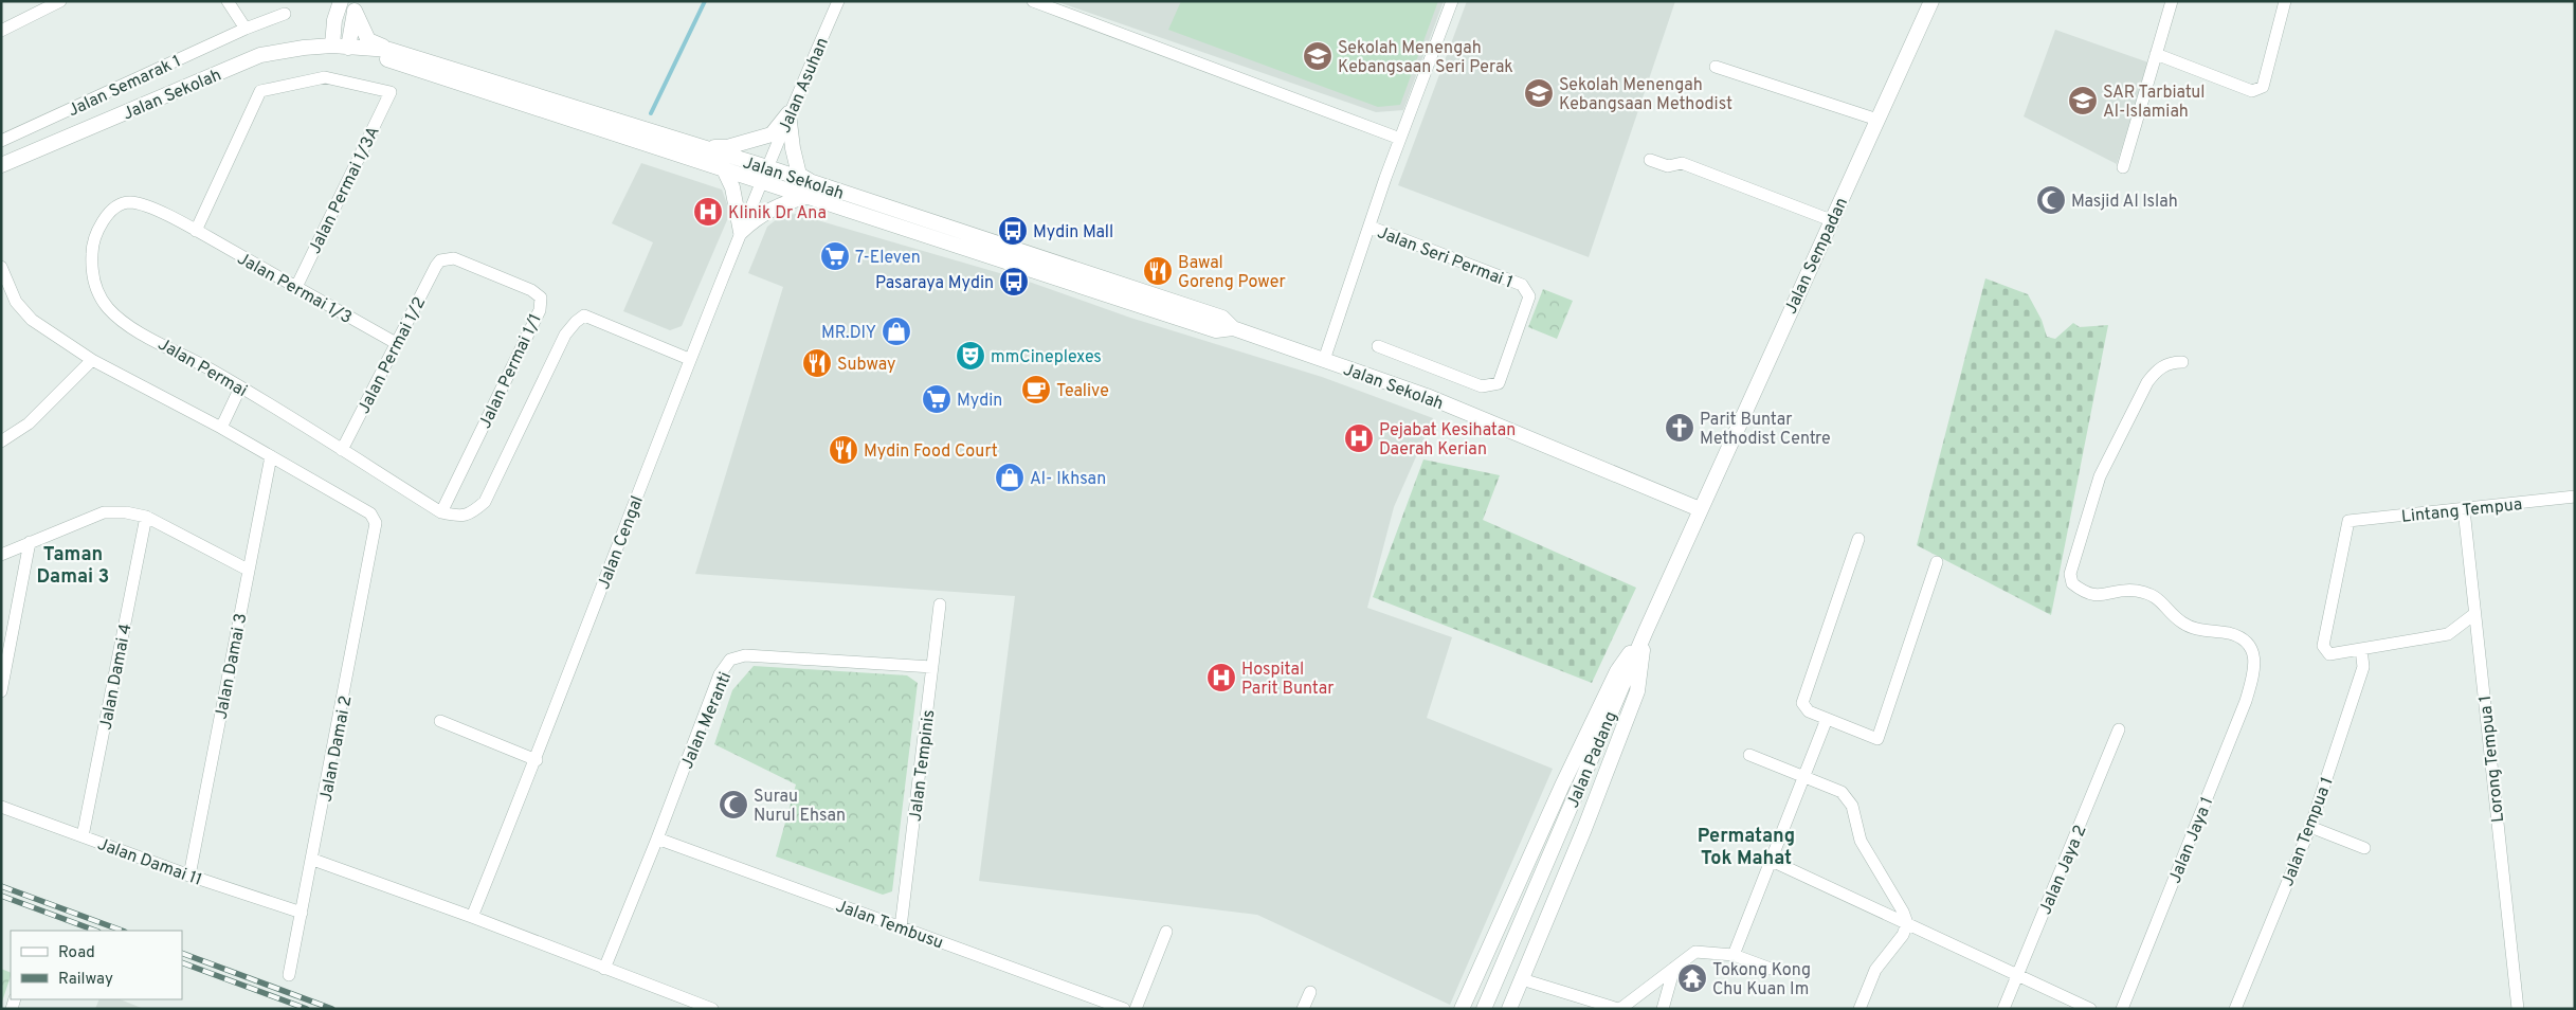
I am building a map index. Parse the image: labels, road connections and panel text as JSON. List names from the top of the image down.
{
  "streets": {
    "street": [
      "Jalan Semarak 1",
      "Jalan Asuhan",
      "Jalan Sekolah",
      "Jalan Permai 1/3A",
      "Jalan Sempadan",
      "Jalan Seri Permai 1",
      "Jalan Permai 1/3",
      "Jalan Permai 1/2",
      "Jalan Permai",
      "Jalan Permai 1/1",
      "Lintang Tempua",
      "Jalan Cengal",
      "Jalan Damai 3",
      "Jalan Damai 4",
      "Jalan Meranti",
      "Jalan Damai 2",
      "Jalan Padang",
      "Lorong Tempua 1",
      "Jalan Tempinis",
      "Jalan Tempua 1",
      "Jalan Jaya 1",
      "Jalan Damai 11",
      "Jalan Jaya 2",
      "Jalan Tembusu"
    ]
  },
  "crossings": [
    ["Jalan Asuhan", "Jalan Sekolah"],
    ["Jalan Asuhan", "Jalan Cengal"],
    ["Jalan Sekolah", "Jalan Sempadan"],
    ["Jalan Sekolah", "Jalan Cengal"],
    ["Jalan Sekolah", "Jalan Padang"],
    ["Jalan Permai 1/3A", "Jalan Permai 1/3"],
    ["Jalan Permai 1/3A", "Jalan Permai"],
    ["Jalan Sempadan", "Jalan Padang"],
    ["Jalan Permai 1/3", "Jalan Permai 1/2"],
    ["Jalan Permai 1/3", "Jalan Permai"],
    ["Jalan Permai 1/2", "Jalan Permai"],
    ["Jalan Permai 1/2", "Jalan Permai 1/1"],
    ["Jalan Permai", "Jalan Permai 1/1"],
    ["Jalan Permai", "Jalan Cengal"],
    ["Lintang Tempua", "Lorong Tempua 1"],
    ["Lintang Tempua", "Jalan Tempua 1"],
    ["Jalan Damai 3", "Jalan Damai 2"],
    ["Jalan Damai 3", "Jalan Damai 11"],
    ["Jalan Damai 4", "Jalan Damai 11"],
    ["Jalan Meranti", "Jalan Tempinis"],
    ["Jalan Meranti", "Jalan Tembusu"],
    ["Jalan Damai 2", "Jalan Damai 11"],
    ["Jalan Tempinis", "Jalan Tembusu"]
  ],
  "districts": ["Taman Damai 3", "Permatang Tok Mahat"],
  "places": {
    "school or university": ["Sekolah Menengah Kebangsaan Seri Perak", "Sekolah Menengah Kebangsaan Methodist", "SAR Tarbiatul Al-Islamiah"],
    "mosque": ["Masjid Al Islah", "Surau Nurul Ehsan"],
    "hospital": ["Klinik Dr Ana", "Pejabat Kesihatan Daerah Kerian", "Hospital Parit Buntar"],
    "bus stop": ["Mydin Mall", "Pasaraya Mydin"],
    "supermarket": ["7-Eleven", "Mydin"],
    "restaurant": ["Bawal Goreng Power", "Subway", "Mydin Food Court"],
    "shop": ["MR.DIY", "Al- Ikhsan"],
    "theatre": ["mmCineplexes"],
    "cafe": ["Tealive"],
    "church": ["Parit Buntar Methodist Centre"],
    "temple": ["Tokong Kong Chu Kuan Im"]
  },
  "legend": ["Road", "Railway"]
}
